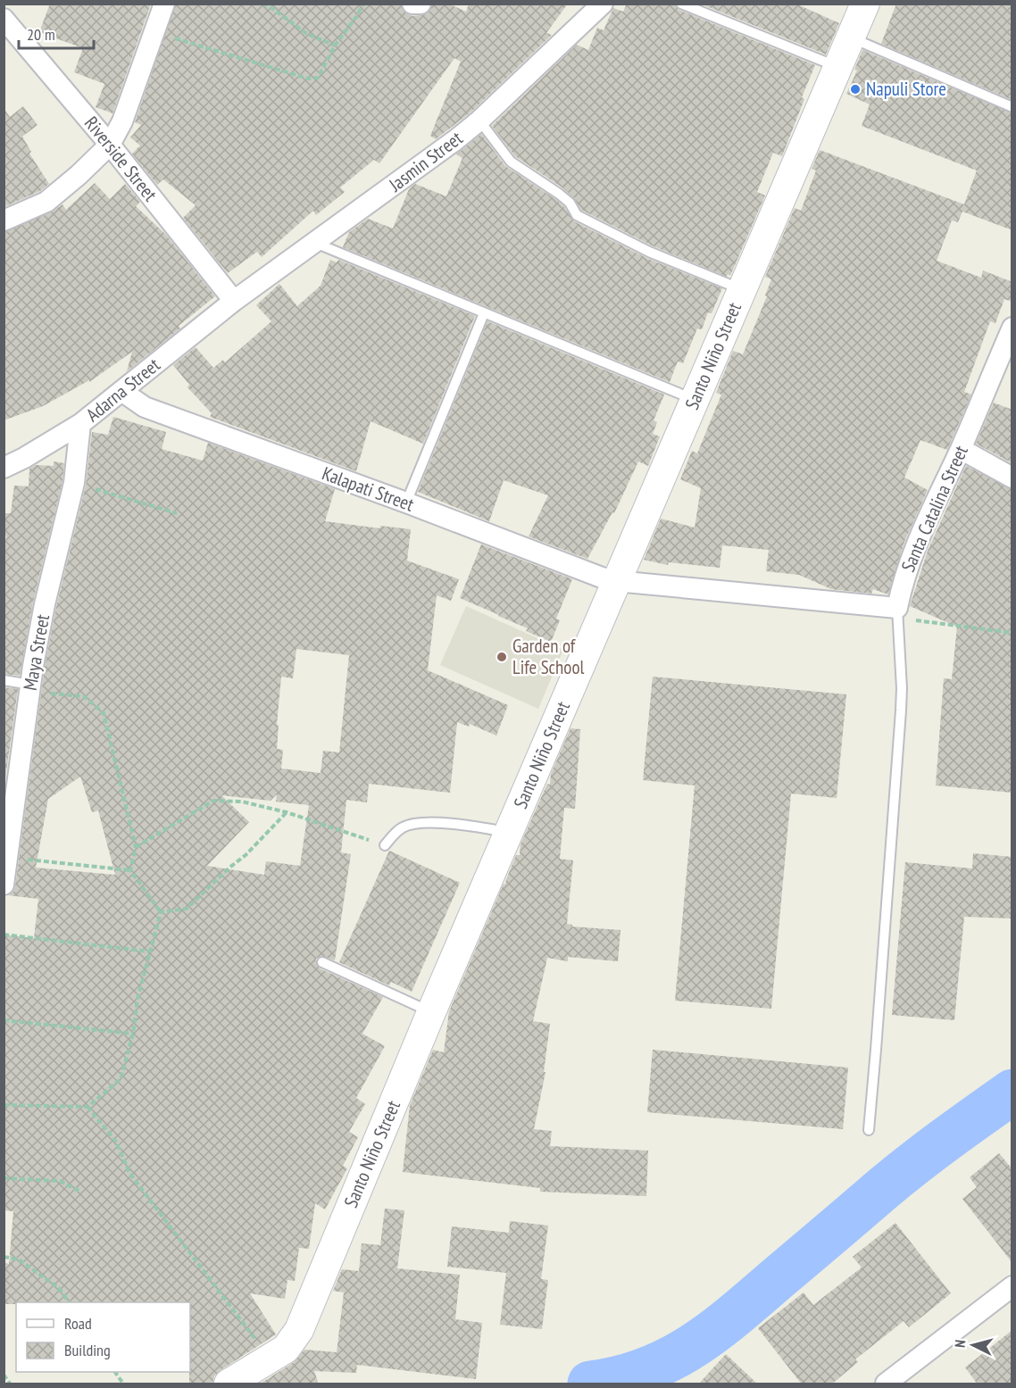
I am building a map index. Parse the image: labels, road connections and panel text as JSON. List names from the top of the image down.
{
  "streets": {
    "main road": ["Santo Niño Street"],
    "street": [
      "Riverside Street",
      "Jasmin Street",
      "Adarna Street",
      "Kalapati Street",
      "Santa Catalina Street",
      "Maya Street"
    ]
  },
  "crossings": [
    ["Riverside Street", "Jasmin Street"],
    ["Riverside Street", "Adarna Street"],
    ["Jasmin Street", "Adarna Street"],
    ["Santo Niño Street", "Kalapati Street"],
    ["Adarna Street", "Kalapati Street"],
    ["Adarna Street", "Maya Street"]
  ],
  "places": ["Napuli Store", "Garden of Life School"],
  "legend": ["Road", "Building"],
  "scale_bar": "20 m",
  "north": "left"
}
